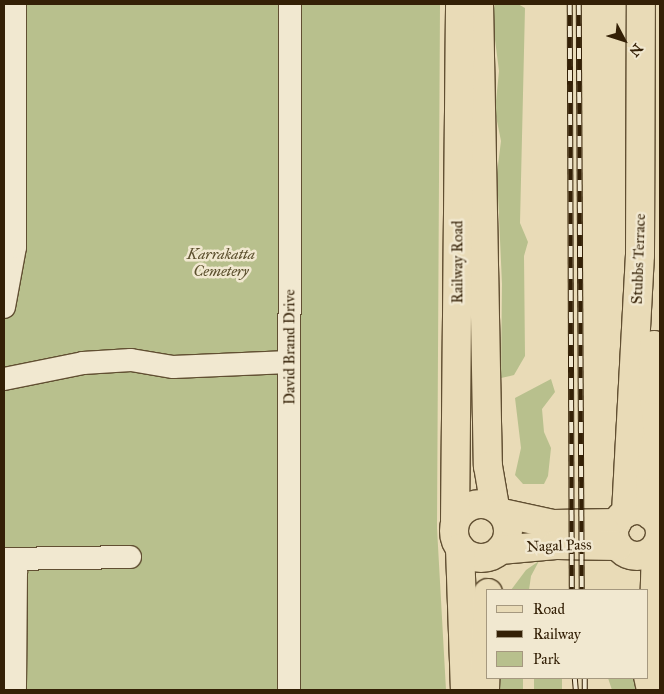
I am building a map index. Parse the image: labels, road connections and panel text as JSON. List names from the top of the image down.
{
  "streets": {
    "main road": ["Stubbs Terrace", "Railway Road", "Nagal Pass"],
    "lane": ["David Brand Drive"]
  },
  "crossings": [
    ["Stubbs Terrace", "Nagal Pass"],
    ["Railway Road", "Nagal Pass"]
  ],
  "parks": ["Karrakatta Cemetery"],
  "legend": ["Road", "Railway", "Park"],
  "north": "bottom right"
}
